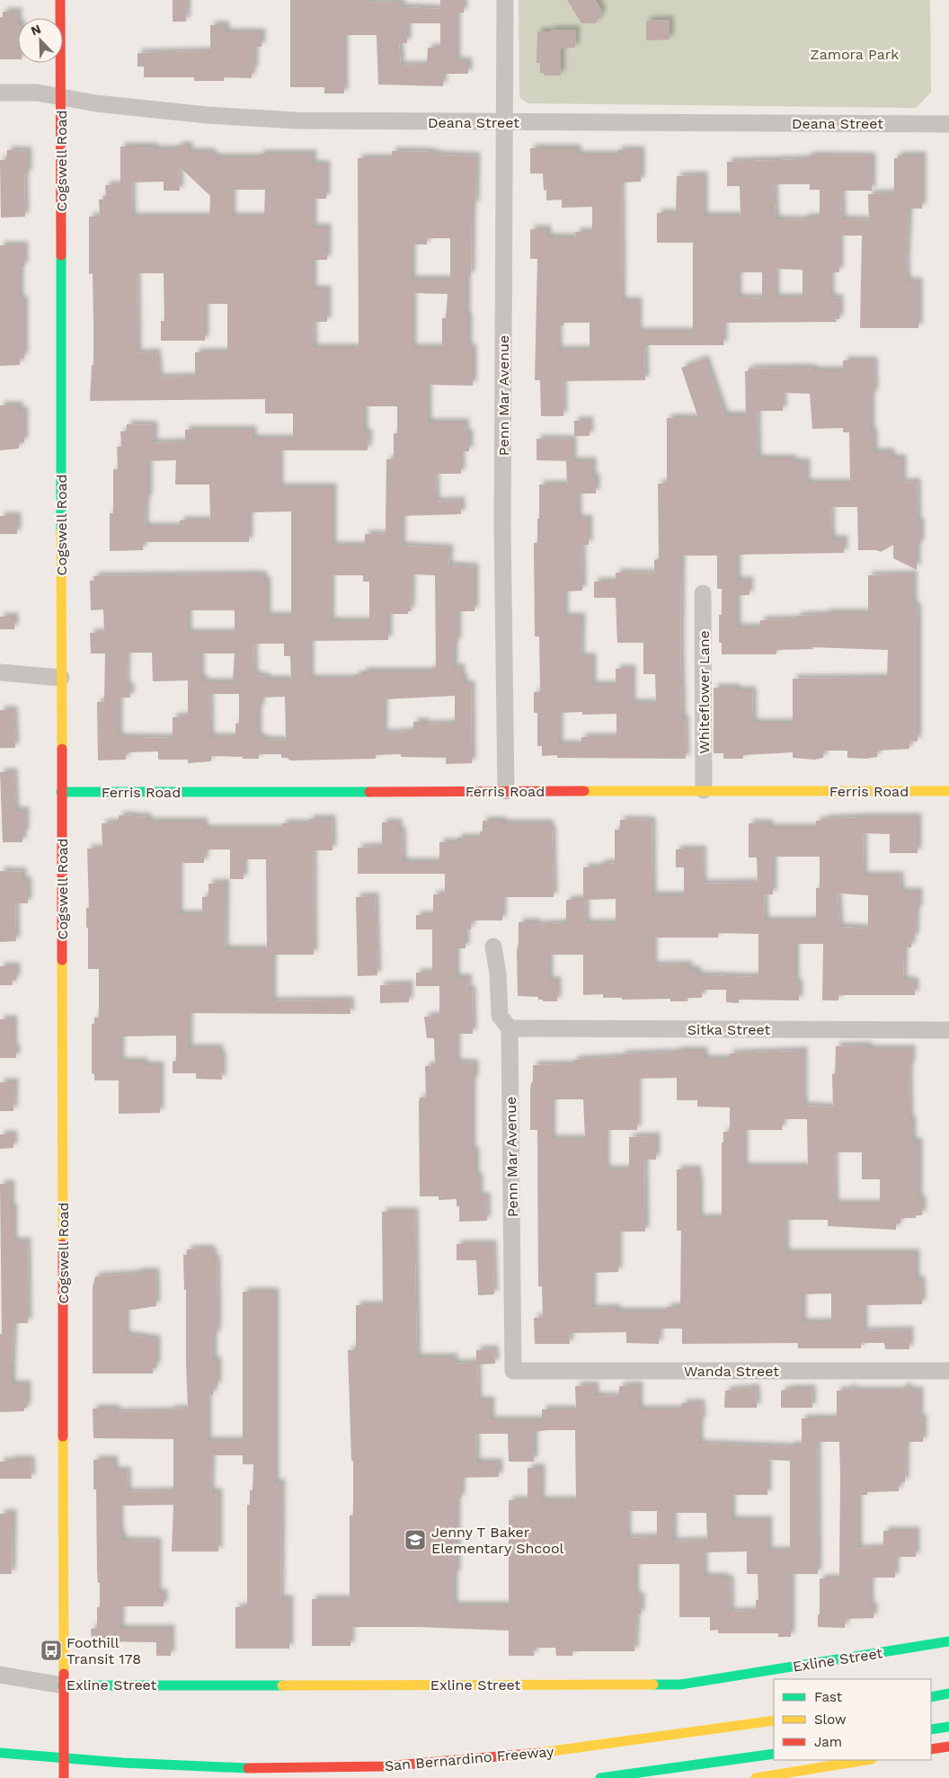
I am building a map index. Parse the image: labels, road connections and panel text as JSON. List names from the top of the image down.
{
  "streets": {
    "main road": [
      "Cogswell Road",
      "Ferris Road",
      "Exline Street",
      "San Bernardino Freeway"
    ],
    "street": [
      "Deana Street",
      "Penn Mar Avenue",
      "Whiteflower Lane",
      "Sitka Street",
      "Wanda Street"
    ]
  },
  "crossings": [
    ["Deana Street", "Cogswell Road"],
    ["Deana Street", "Penn Mar Avenue"],
    ["Cogswell Road", "Ferris Road"],
    ["Cogswell Road", "Exline Street"],
    ["Penn Mar Avenue", "Ferris Road"],
    ["Penn Mar Avenue", "Sitka Street"],
    ["Penn Mar Avenue", "Wanda Street"],
    ["Whiteflower Lane", "Ferris Road"]
  ],
  "parks": ["Zamora Park"],
  "places": {
    "school or university": ["Jenny T Baker Elementary Shcool"],
    "bus stop": ["Foothill Transit 178"]
  },
  "legend": ["Fast", "Slow", "Jam"],
  "north": "top left"
}
